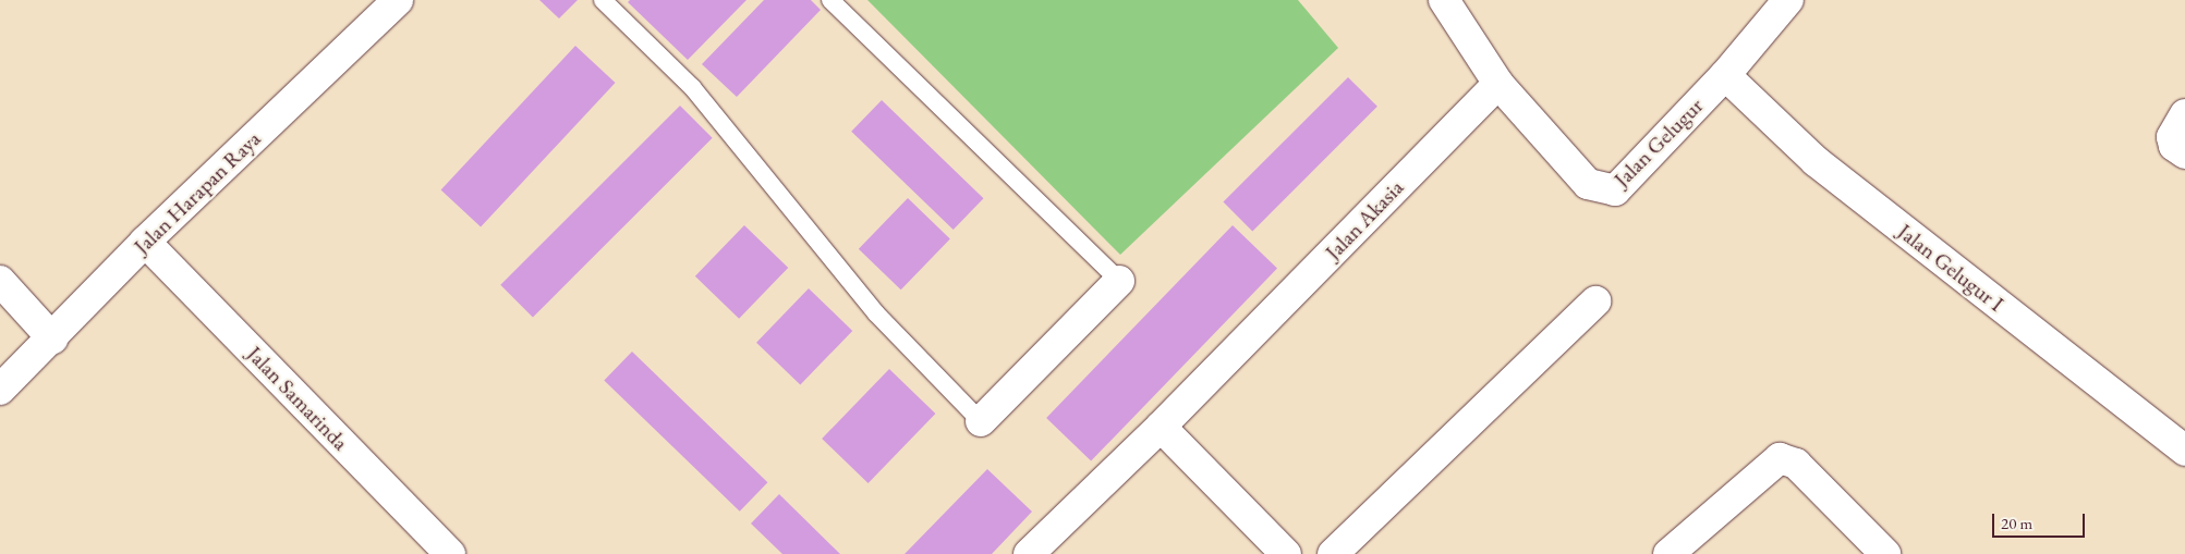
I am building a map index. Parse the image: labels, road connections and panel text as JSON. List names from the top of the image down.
{
  "streets": {
    "street": [
      "Jalan Gelugur",
      "Jalan Harapan Raya",
      "Jalan Akasia",
      "Jalan Gelugur I",
      "Jalan Samarinda"
    ]
  },
  "crossings": [
    ["Jalan Gelugur", "Jalan Akasia"],
    ["Jalan Gelugur", "Jalan Gelugur I"],
    ["Jalan Harapan Raya", "Jalan Samarinda"]
  ],
  "scale_bar": "20 m"
}
